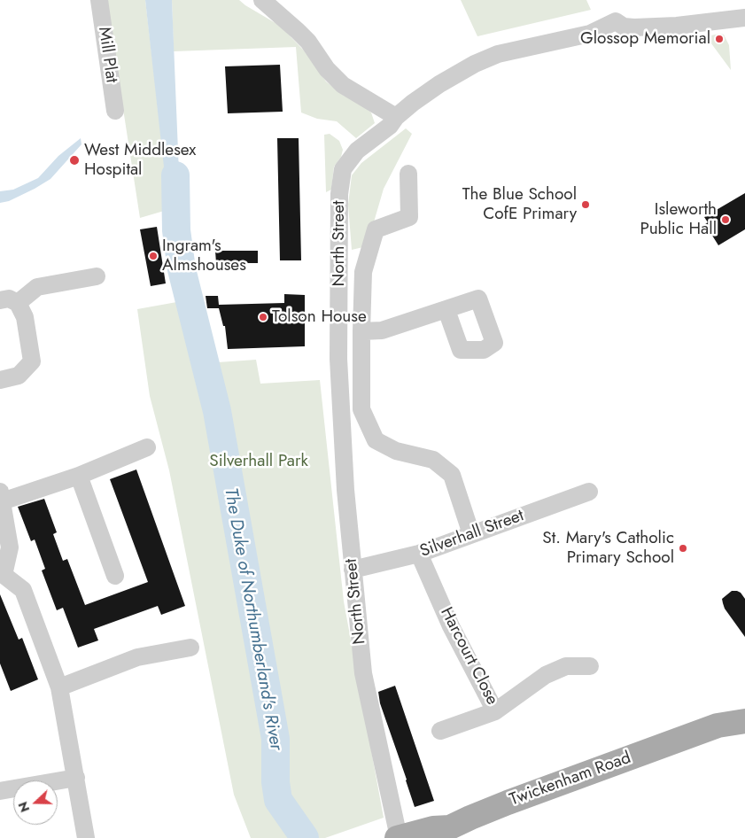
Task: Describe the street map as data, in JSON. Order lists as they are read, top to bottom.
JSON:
{
  "streets": {
    "main road": ["Twickenham Road"],
    "street": [
      "Mill Plat",
      "North Street",
      "Silverhall Street",
      "Harcourt Close"
    ]
  },
  "crossings": [
    ["North Street", "Silverhall Street"],
    ["North Street", "Twickenham Road"],
    ["Silverhall Street", "Harcourt Close"]
  ],
  "water": ["The Duke of Northumberland's River"],
  "parks": ["Silverhall Park"],
  "places": [
    "Glossop Memorial",
    "West Middlesex Hospital",
    "The Blue School CofE Primary",
    "Isleworth Public Hall",
    "Ingram's Almshouses",
    "Tolson House",
    "St. Mary's Catholic Primary School"
  ],
  "north": "left"
}
